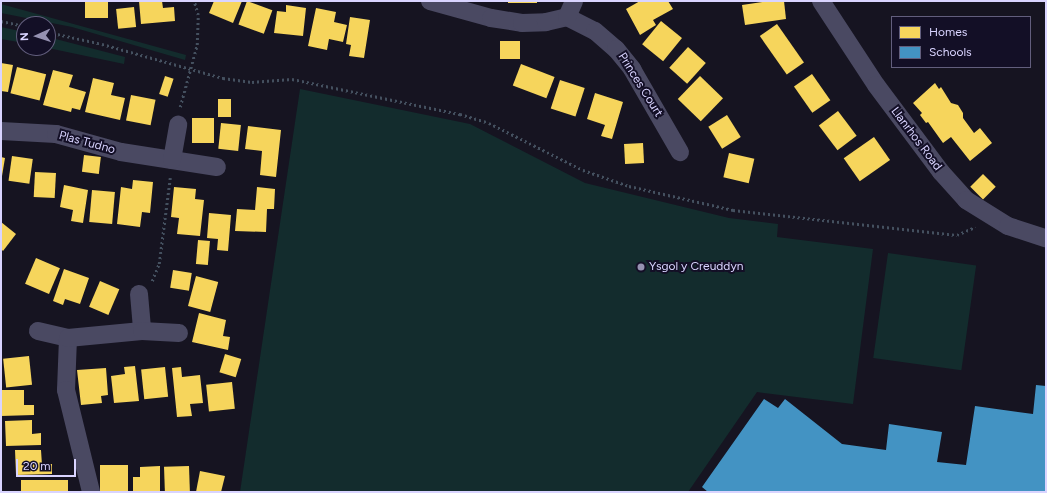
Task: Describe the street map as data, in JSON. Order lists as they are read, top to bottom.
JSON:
{
  "streets": {
    "street": ["Princes Court", "Llanrhos Road", "Plas Tudno"]
  },
  "places": ["Ysgol y Creuddyn"],
  "legend": ["Homes", "Schools"],
  "scale_bar": "20 m",
  "north": "left"
}
